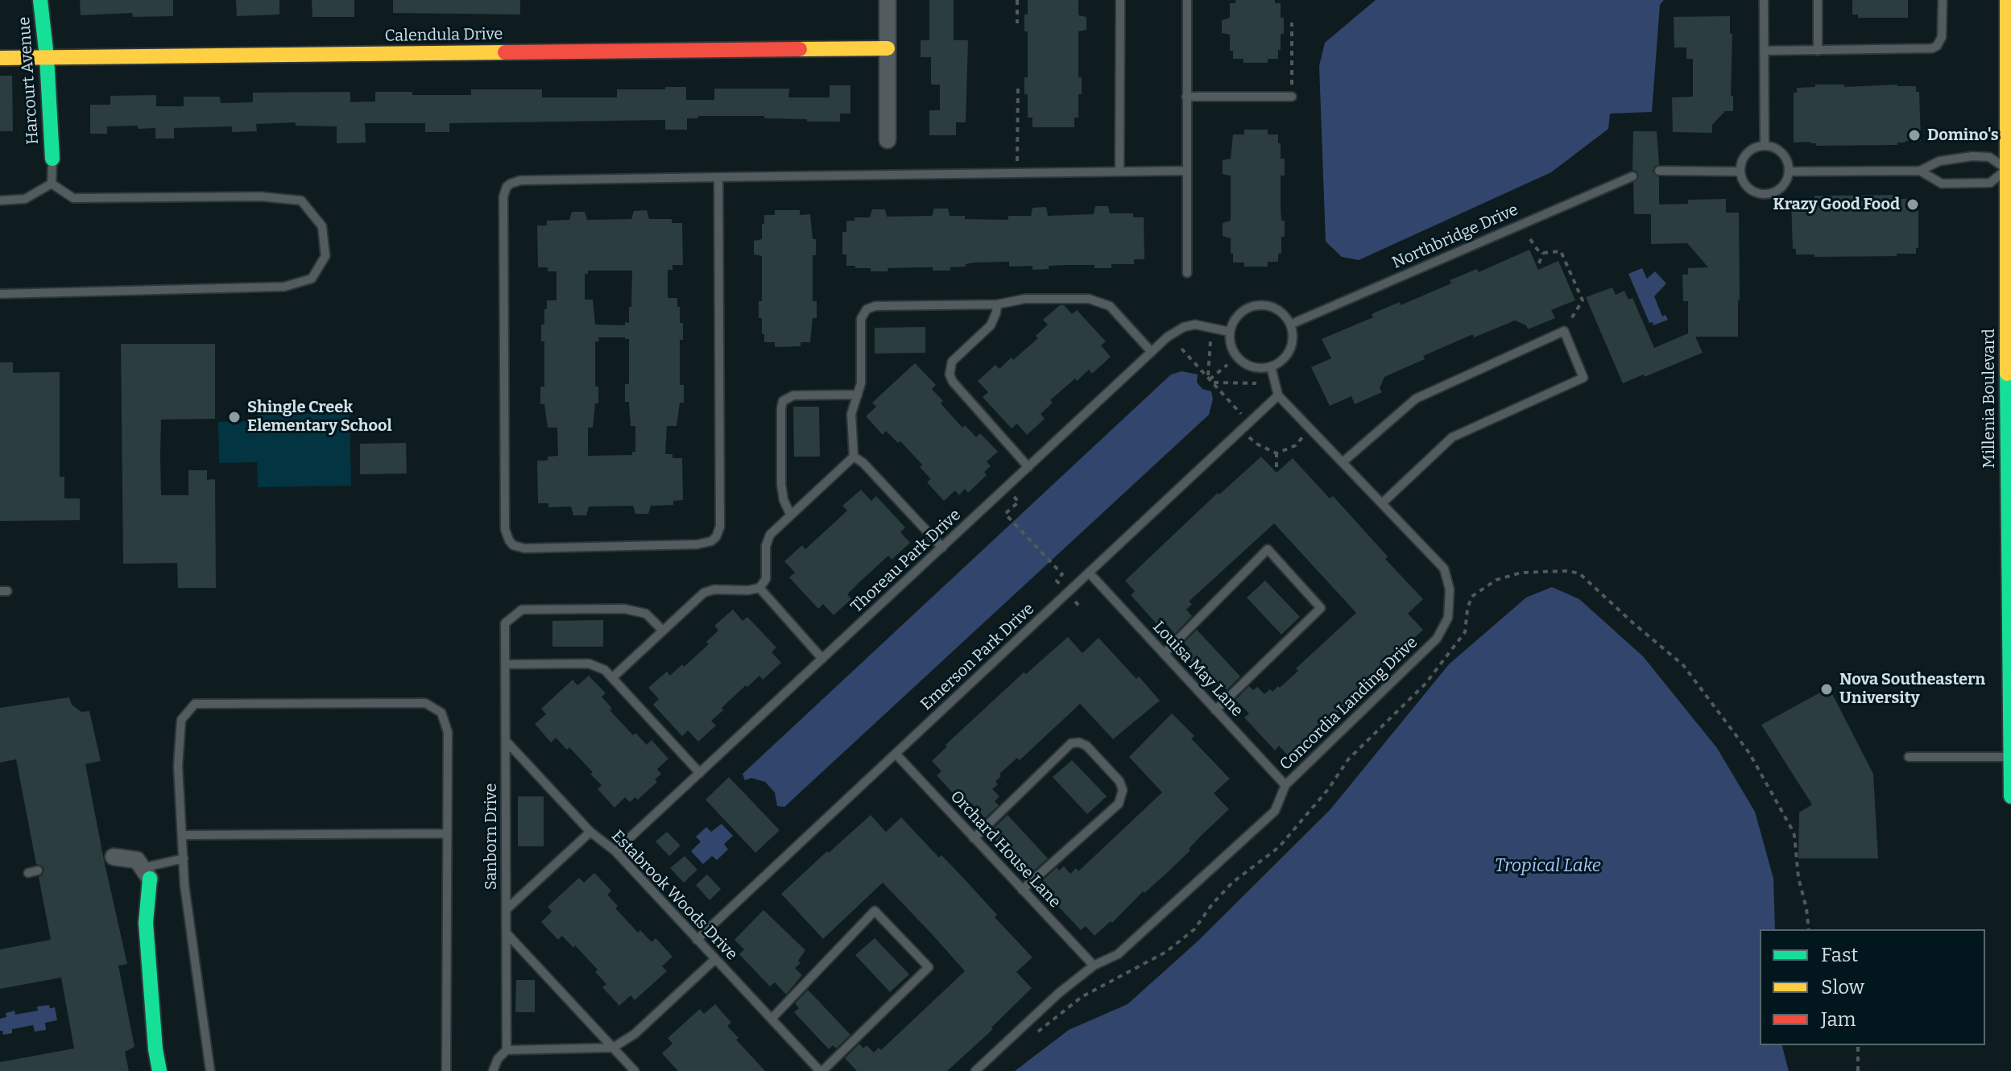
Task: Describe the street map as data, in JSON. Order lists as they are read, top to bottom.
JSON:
{
  "streets": {
    "street": ["Calendula Drive", "Harcourt Avenue", "Millenia Boulevard"],
    "lane": [
      "Northbridge Drive",
      "Thoreau Park Drive",
      "Emerson Park Drive",
      "Louisa May Lane",
      "Concordia Landing Drive",
      "Sanborn Drive",
      "Orchard House Lane",
      "Estabrook Woods Drive"
    ]
  },
  "crossings": [
    ["Calendula Drive", "Harcourt Avenue"],
    ["Northbridge Drive", "Thoreau Park Drive"],
    ["Thoreau Park Drive", "Estabrook Woods Drive"],
    ["Emerson Park Drive", "Louisa May Lane"],
    ["Emerson Park Drive", "Concordia Landing Drive"],
    ["Emerson Park Drive", "Orchard House Lane"],
    ["Emerson Park Drive", "Estabrook Woods Drive"],
    ["Louisa May Lane", "Concordia Landing Drive"],
    ["Concordia Landing Drive", "Orchard House Lane"],
    ["Sanborn Drive", "Estabrook Woods Drive"]
  ],
  "water": ["Tropical Lake"],
  "places": [
    "Domino's",
    "Krazy Good Food",
    "Shingle Creek Elementary School",
    "Nova Southeastern University"
  ],
  "legend": ["Fast", "Slow", "Jam"]
}
